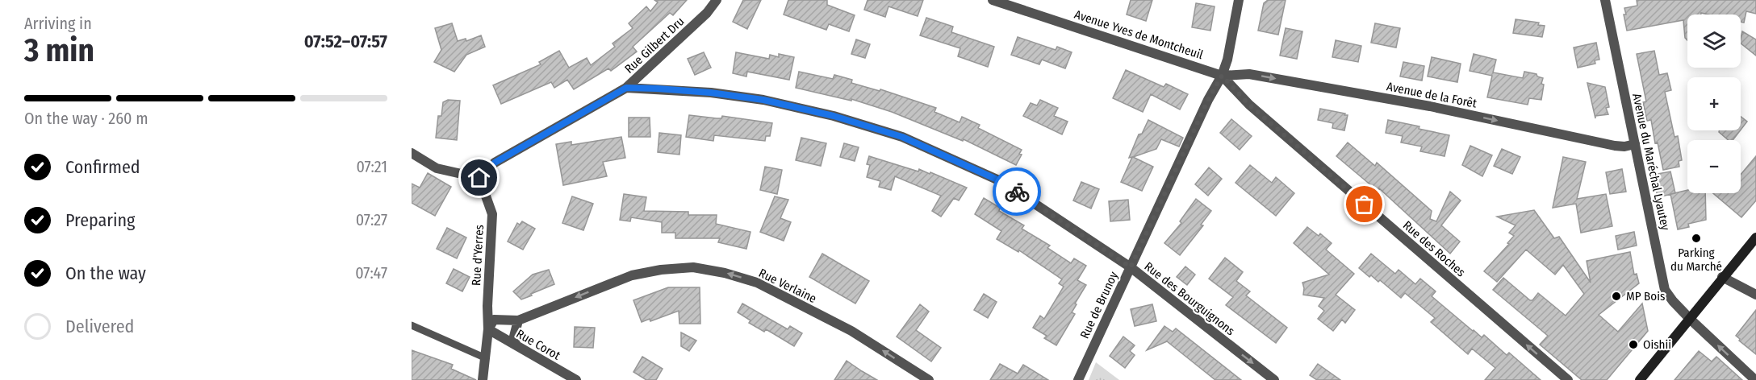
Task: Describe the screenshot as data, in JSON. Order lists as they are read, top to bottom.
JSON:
{
  "streets": {
    "street": [
      "Avenue Yves de Montcheuil",
      "Rue Gilbert Dru",
      "Avenue de la Forêt",
      "Avenue du Maréchal Lyautey",
      "Rue des Roches",
      "Rue d'Yerres",
      "Rue Verlaine",
      "Rue des Bourguignons",
      "Rue de Brunoy",
      "Rue Corot"
    ]
  },
  "crossings": [
    ["Avenue Yves de Montcheuil", "Avenue de la Forêt"],
    ["Avenue Yves de Montcheuil", "Rue des Roches"],
    ["Avenue Yves de Montcheuil", "Rue de Brunoy"],
    ["Rue Gilbert Dru", "Rue d'Yerres"],
    ["Rue Gilbert Dru", "Rue des Bourguignons"],
    ["Avenue de la Forêt", "Avenue du Maréchal Lyautey"],
    ["Avenue de la Forêt", "Rue des Roches"],
    ["Avenue de la Forêt", "Rue de Brunoy"],
    ["Rue des Roches", "Rue de Brunoy"],
    ["Rue d'Yerres", "Rue Verlaine"],
    ["Rue d'Yerres", "Rue Corot"],
    ["Rue Verlaine", "Rue Corot"],
    ["Rue des Bourguignons", "Rue de Brunoy"]
  ],
  "one_way": ["Avenue de la Forêt", "Rue des Roches", "Rue Verlaine"],
  "places": ["Parking du Marché", "MP Bois", "Oishii"],
  "page": {
    "heading": ["3 min", "Arriving in", "07:52–07:57"],
    "map_buttons": ["+", "−"],
    "bar": "On the way · 260 m",
    "list": [
      ["Confirmed", "07:21"],
      ["Preparing", "07:27"],
      ["On the way", "07:47"],
      "Delivered"
    ]
  }
}
